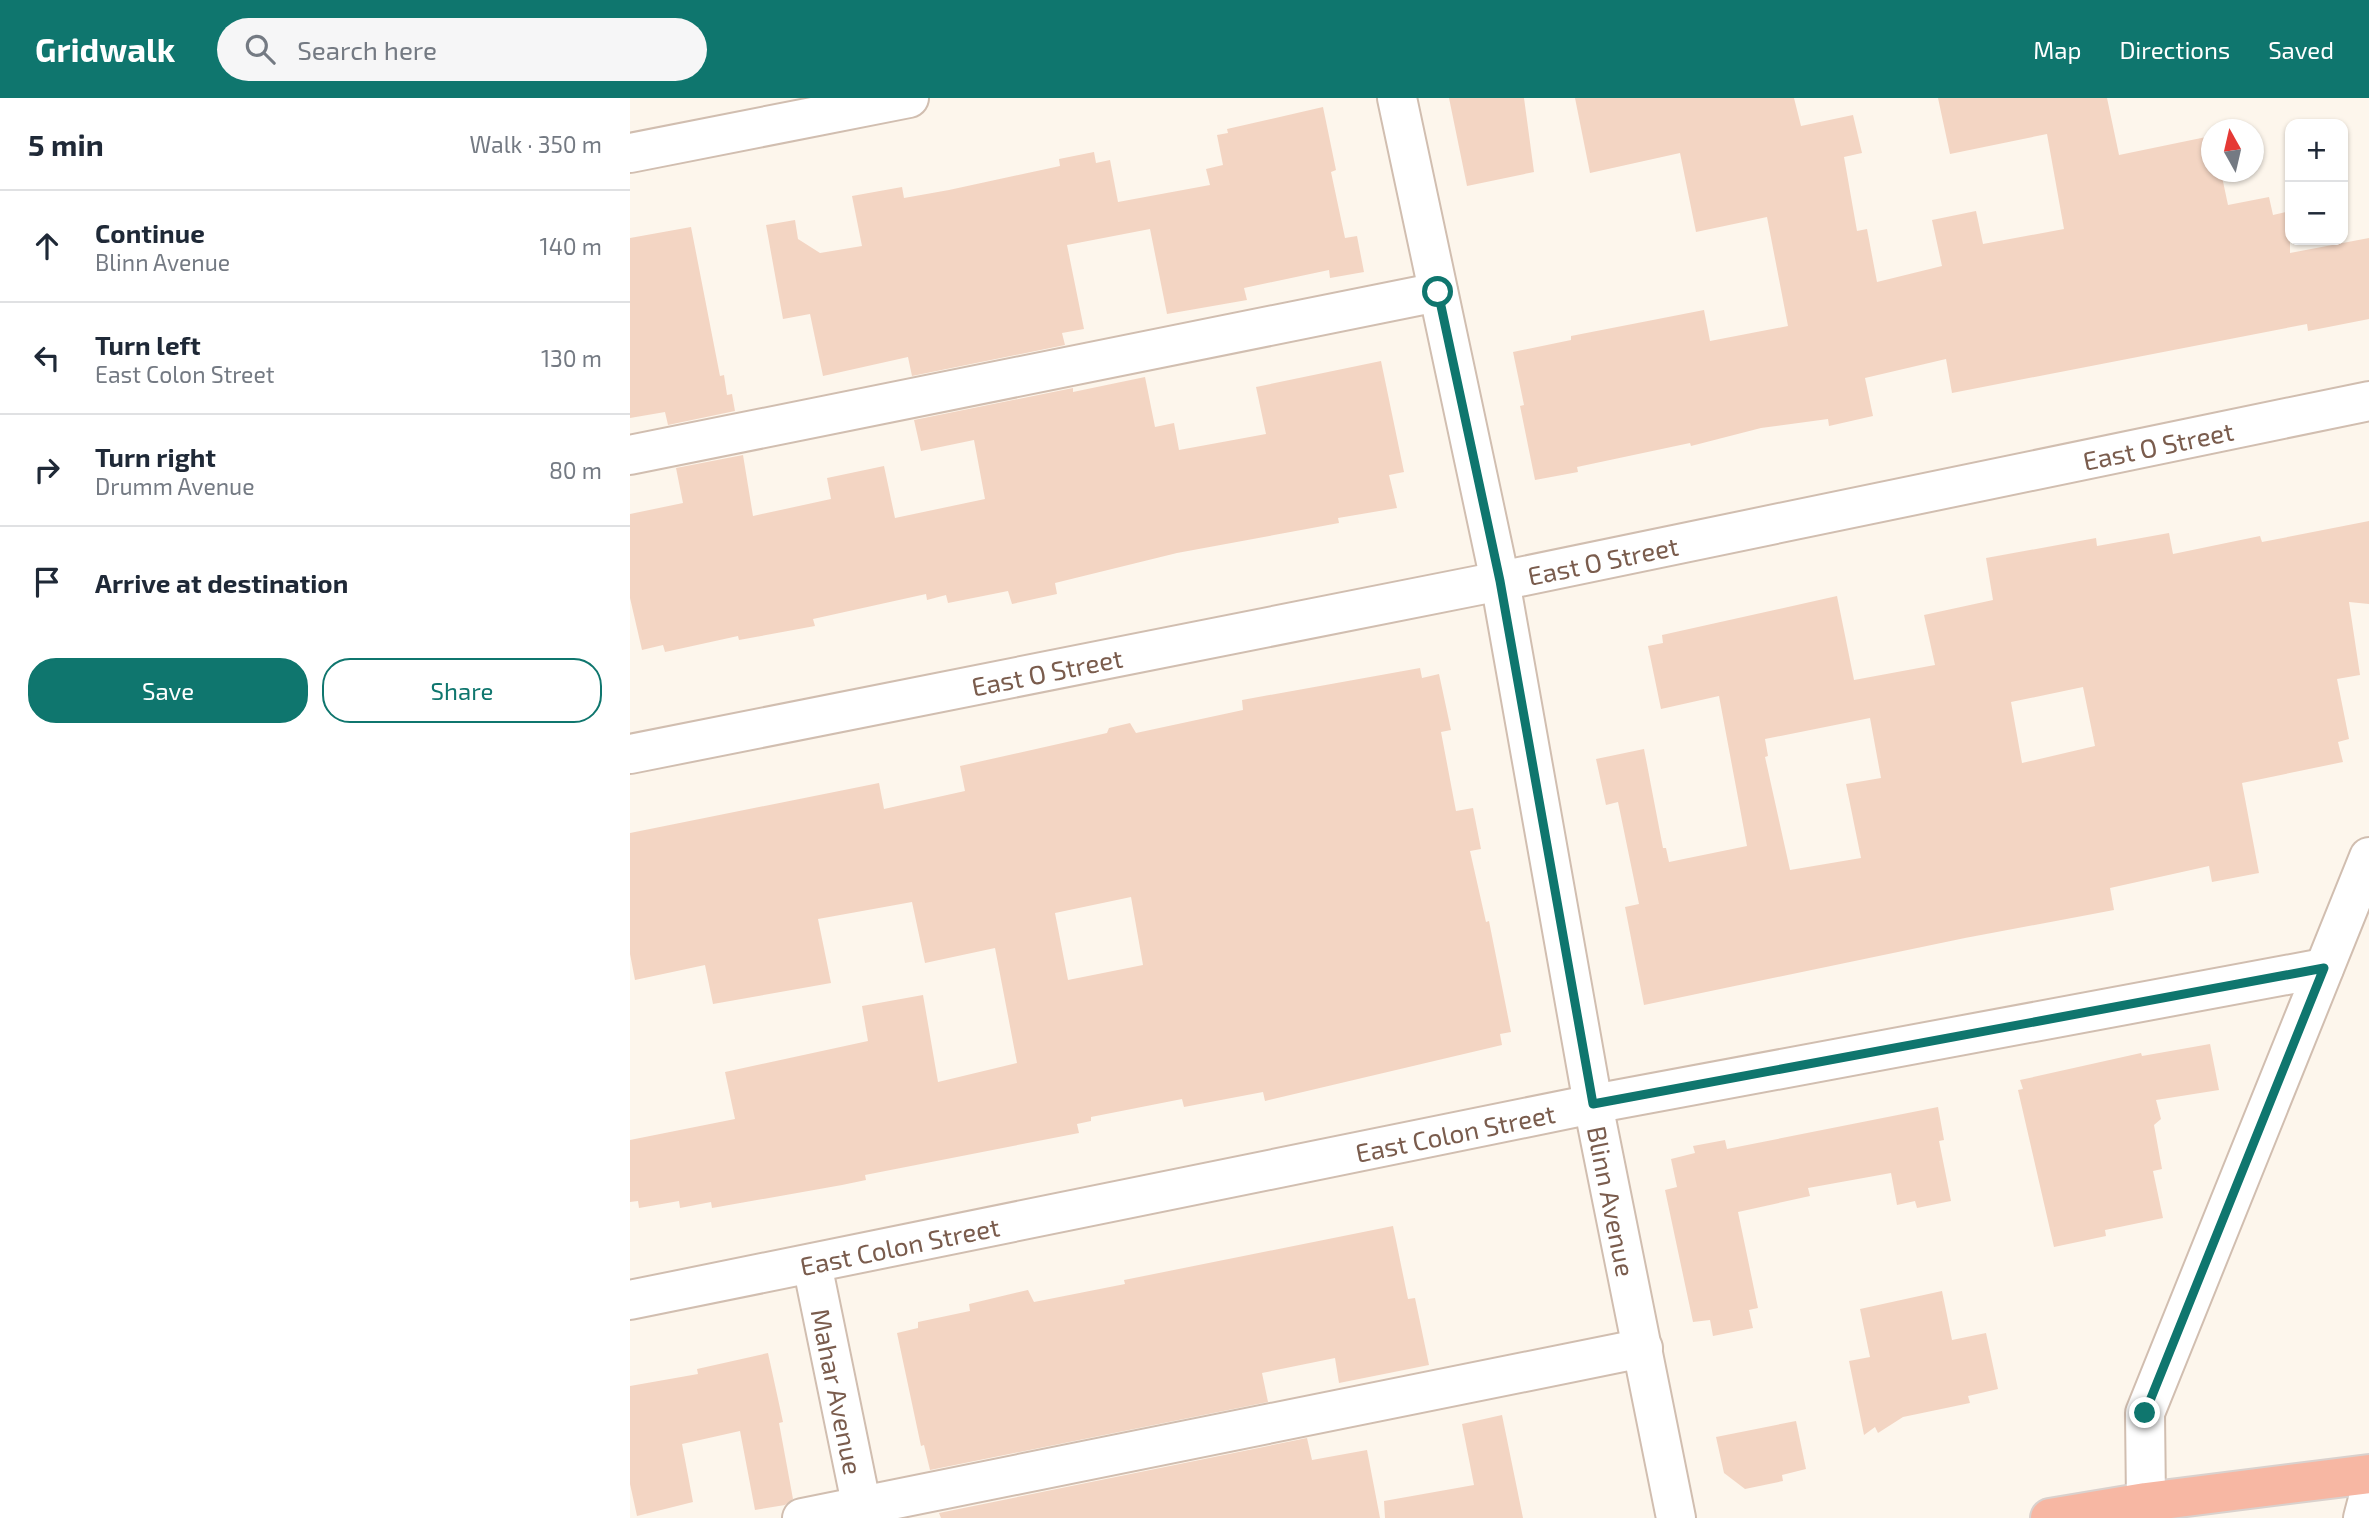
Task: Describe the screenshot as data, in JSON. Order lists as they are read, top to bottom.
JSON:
{
  "streets": {
    "street": [
      "East O Street",
      "East Colon Street",
      "Blinn Avenue",
      "Mahar Avenue"
    ]
  },
  "crossings": [
    ["East O Street", "Blinn Avenue"],
    ["East Colon Street", "Blinn Avenue"],
    ["East Colon Street", "Mahar Avenue"]
  ],
  "north": "top",
  "page": {
    "header": "Gridwalk",
    "search": "Search here",
    "nav": ["Map", "Directions", "Saved"],
    "heading": ["5 min", "Walk · 350 m"],
    "map_buttons": ["+", "−"],
    "list": [
      ["Continue", "Blinn Avenue", "140 m"],
      ["Turn left", "East Colon Street", "130 m"],
      ["Turn right", "Drumm Avenue", "80 m"],
      "Arrive at destination"
    ],
    "buttons": ["Save", "Share"]
  }
}
